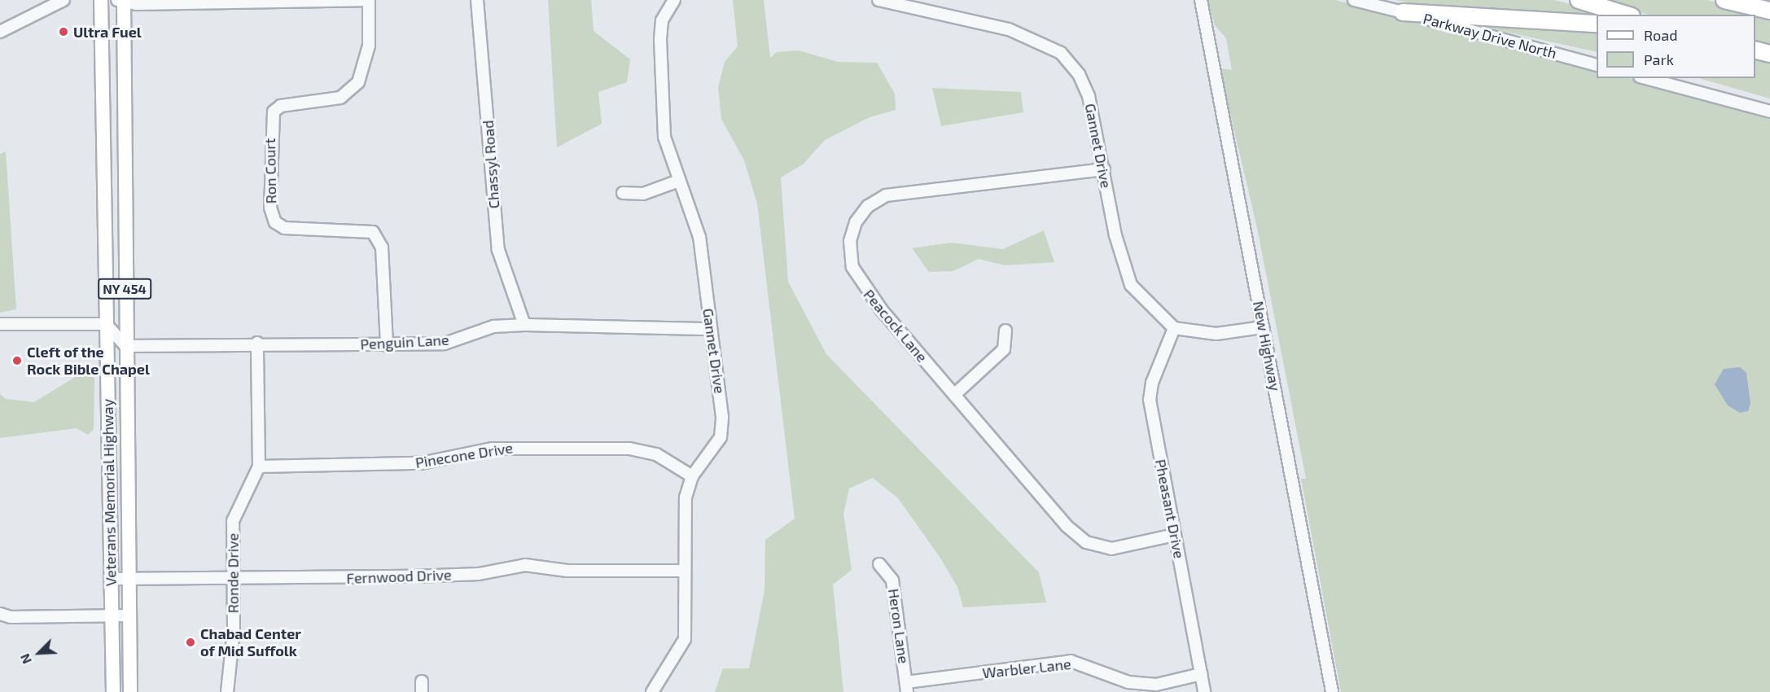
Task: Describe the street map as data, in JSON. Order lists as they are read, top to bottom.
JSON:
{
  "streets": {
    "main road": ["NY 454", "Veterans Memorial Highway"],
    "street": [
      "Parkway Drive North",
      "Gannet Drive",
      "Chassyl Road",
      "Ron Court",
      "Peacock Lane",
      "Penguin Lane",
      "New Highway",
      "Pinecone Drive",
      "Pheasant Drive",
      "Ronde Drive",
      "Fernwood Drive",
      "Heron Lane",
      "Warbler Lane"
    ]
  },
  "crossings": [
    ["Gannet Drive", "Peacock Lane"],
    ["Gannet Drive", "Penguin Lane"],
    ["Gannet Drive", "Pinecone Drive"],
    ["Gannet Drive", "Pheasant Drive"],
    ["Gannet Drive", "Fernwood Drive"],
    ["Chassyl Road", "Penguin Lane"],
    ["Ron Court", "Penguin Lane"],
    ["Peacock Lane", "Pheasant Drive"],
    ["Penguin Lane", "Veterans Memorial Highway"],
    ["Penguin Lane", "Ronde Drive"],
    ["Pinecone Drive", "Ronde Drive"],
    ["Veterans Memorial Highway", "Fernwood Drive"],
    ["Pheasant Drive", "Warbler Lane"],
    ["Ronde Drive", "Fernwood Drive"],
    ["Heron Lane", "Warbler Lane"]
  ],
  "places": ["Ultra Fuel", "Cleft of the Rock Bible Chapel", "Chabad Center of Mid Suffolk"],
  "legend": ["Road", "Park"],
  "north": "bottom left"
}
